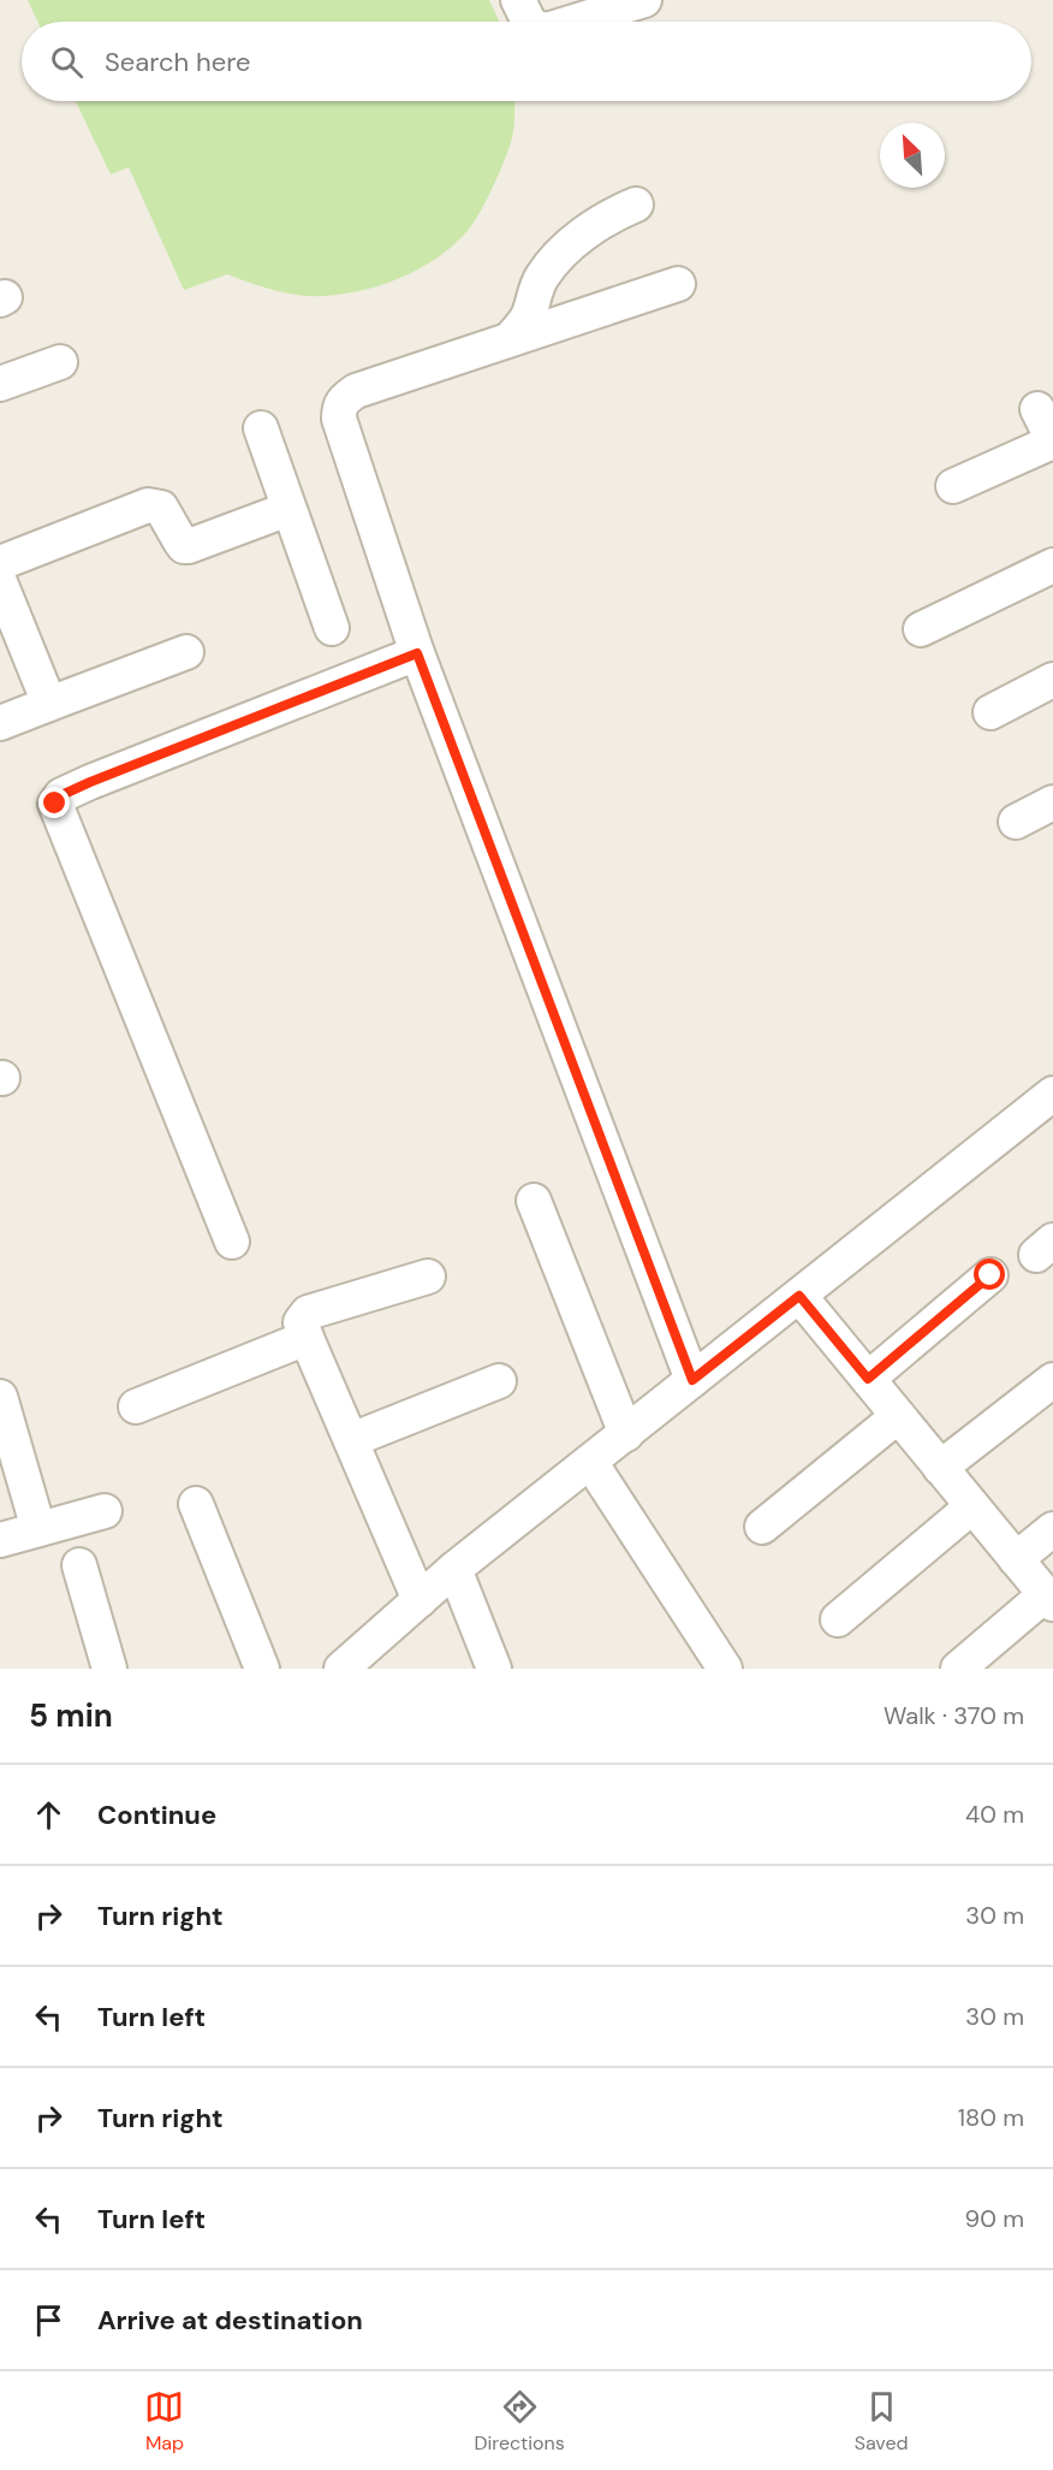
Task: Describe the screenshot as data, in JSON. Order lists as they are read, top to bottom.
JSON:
{
  "north": "top left",
  "page": {
    "search": "Search here",
    "heading": ["5 min", "Walk · 370 m"],
    "list": [
      ["Continue", "40 m"],
      ["Turn right", "30 m"],
      ["Turn left", "30 m"],
      ["Turn right", "180 m"],
      ["Turn left", "90 m"],
      "Arrive at destination"
    ],
    "nav": ["Map", "Directions", "Saved"]
  }
}
